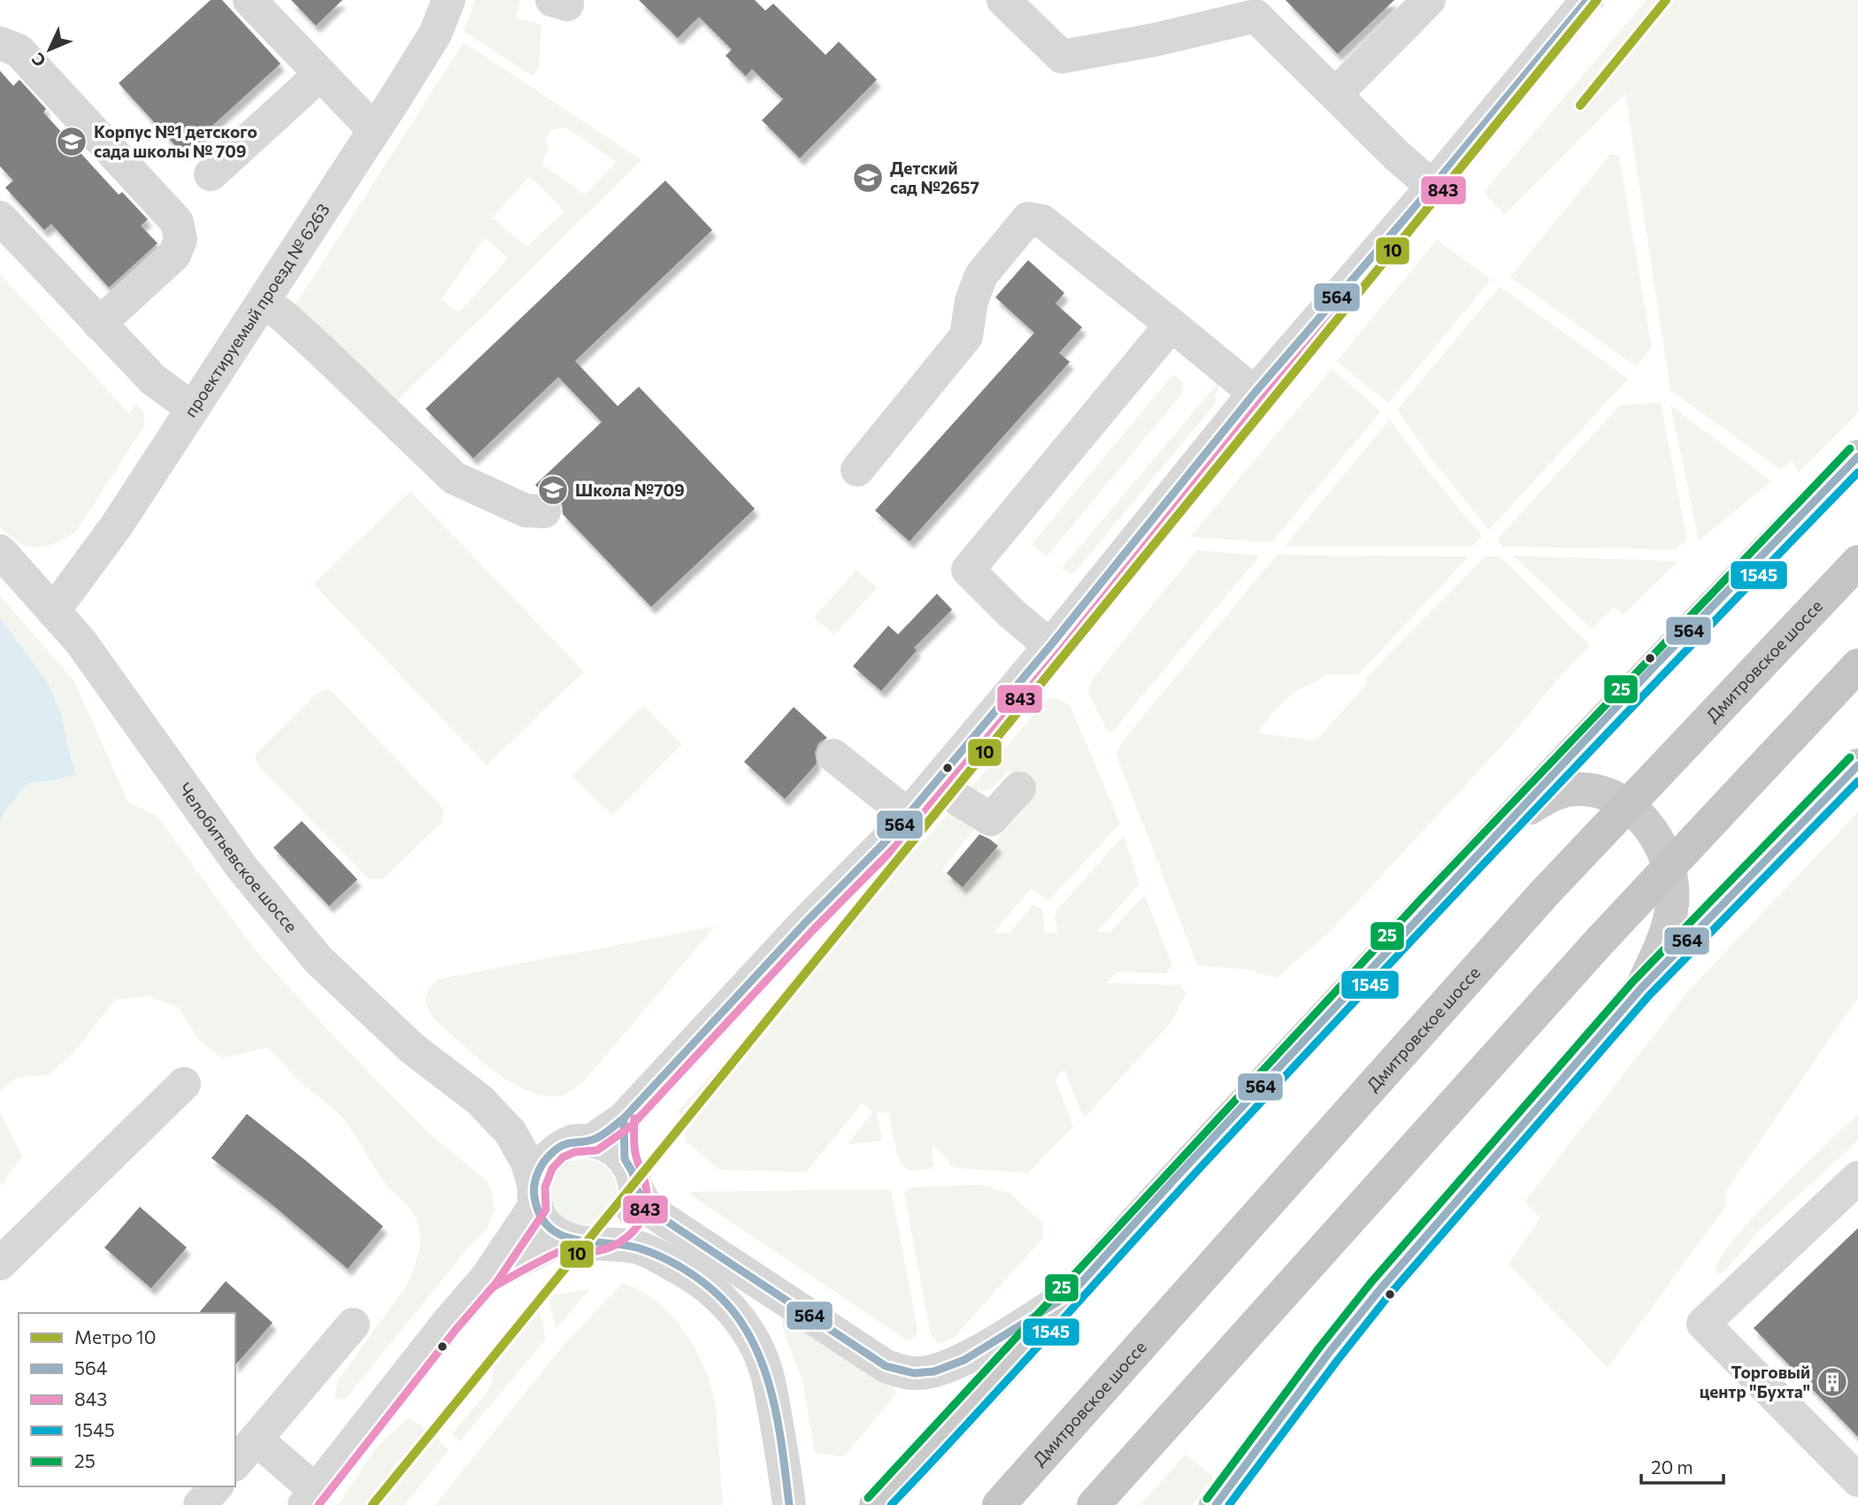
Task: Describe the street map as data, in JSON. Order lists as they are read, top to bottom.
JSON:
{
  "streets": {
    "highway": ["Дмитровское шоссе"],
    "street": ["проектируемый проезд № 6263", "Челобитьевское шоссе"]
  },
  "crossings": [
    ["проектируемый проезд № 6263", "Челобитьевское шоссе"]
  ],
  "places": {
    "school or university": ["Корпус №1 детского сада школы № 709", "Детский сад №2657", "Школа №709"],
    "building": ["Торговый центр \"Бухта\""]
  },
  "lines": [
    "metro line 10",
    "transit line 564",
    "transit line 843",
    "transit line 25",
    "transit line 1545"
  ],
  "legend": [
    "Метро 10",
    "564",
    "843",
    "1545",
    "25"
  ],
  "scale_bar": "20 m",
  "north": "bottom left"
}
